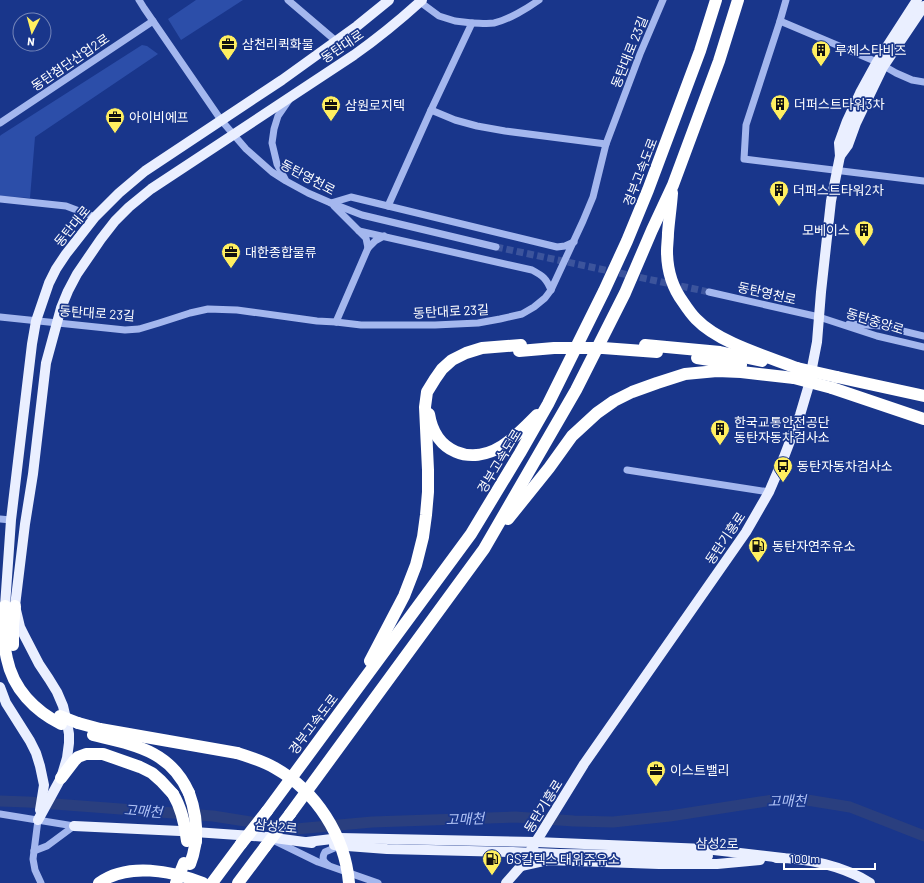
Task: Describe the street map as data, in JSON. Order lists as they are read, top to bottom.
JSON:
{
  "streets": {
    "highway": ["경부고속도로"],
    "main road": ["동탄대로", "동탄기흥로", "삼성2로"],
    "street": [
      "동탄대로 23길",
      "동탄첨단산업2로",
      "동탄영천로",
      "동탄중앙로"
    ]
  },
  "crossings": [
    ["동탄대로", "동탄대로 23길"],
    ["동탄대로", "동탄영천로"],
    ["동탄첨단산업2로", "동탄영천로"],
    ["동탄영천로", "동탄중앙로"],
    ["동탄영천로", "동탄기흥로"],
    ["동탄중앙로", "동탄기흥로"]
  ],
  "water": ["고매천"],
  "places": {
    "office": [
      "삼천리퀵화물",
      "삼원로지텍",
      "아이비에프",
      "대한종합물류",
      "이스트밸리"
    ],
    "building": [
      "루체스타비즈",
      "더퍼스트타워3차",
      "더퍼스트타워2차",
      "모베이스",
      "한국교통안전공단 동탄자동차검사소"
    ],
    "bus stop": ["동탄자동차검사소"],
    "fuel station": ["동탄자연주유소", "GS칼텍스 태위주유소"]
  },
  "scale_bar": "100 m",
  "north": "bottom"
}
